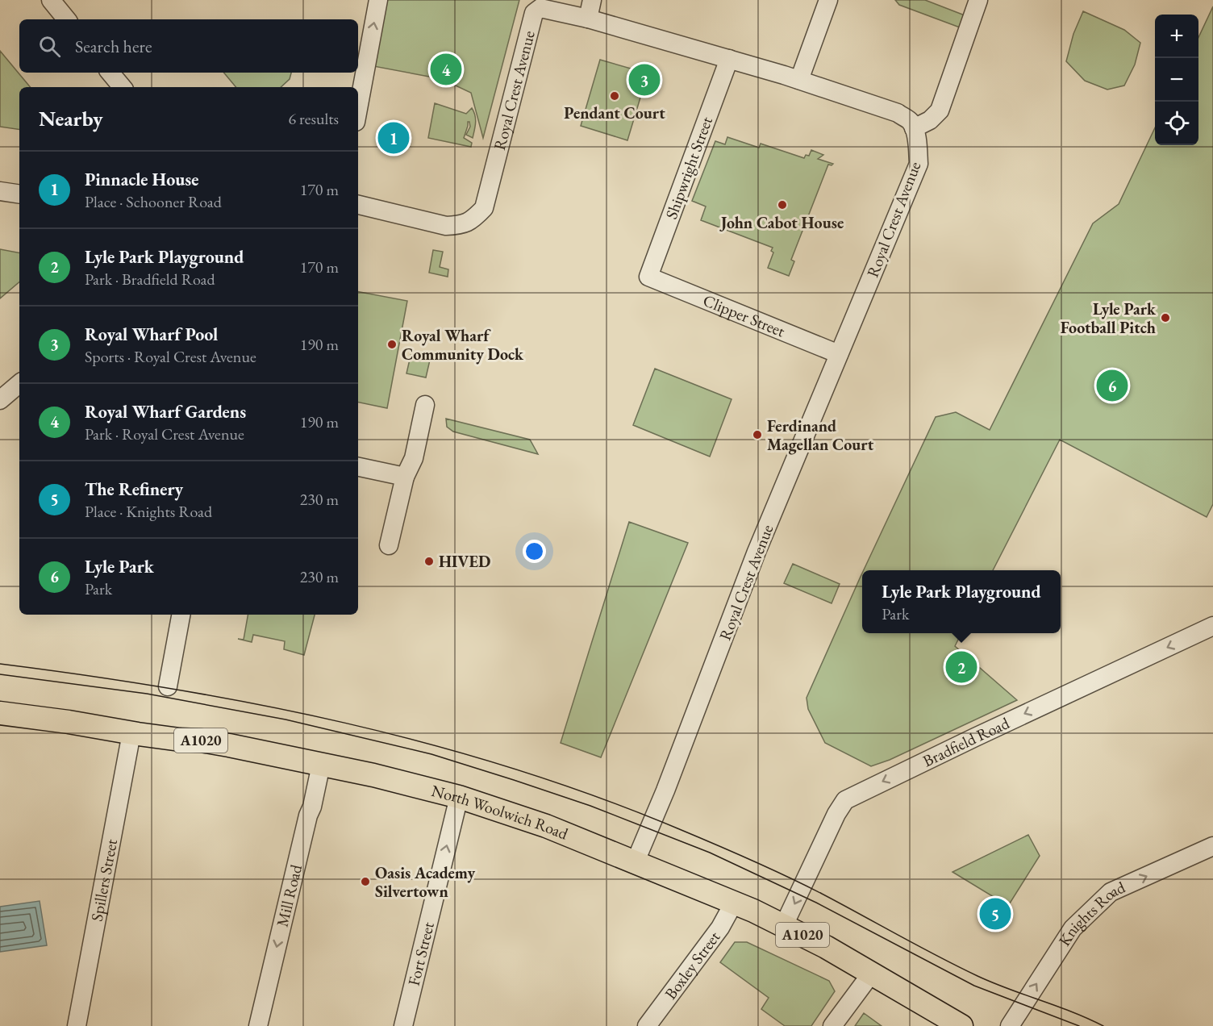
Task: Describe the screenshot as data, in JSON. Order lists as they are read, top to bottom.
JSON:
{
  "streets": {
    "main road": ["A1020", "North Woolwich Road"],
    "street": [
      "Royal Crest Avenue",
      "Shipwright Street",
      "Clipper Street",
      "Bradfield Road",
      "Spillers Street",
      "Mill Road",
      "Knights Road",
      "Fort Street",
      "Boxley Street"
    ]
  },
  "crossings": [
    ["Royal Crest Avenue", "Shipwright Street"],
    ["Royal Crest Avenue", "Clipper Street"],
    ["Royal Crest Avenue", "North Woolwich Road"],
    ["Shipwright Street", "Clipper Street"],
    ["Bradfield Road", "North Woolwich Road"],
    ["North Woolwich Road", "Spillers Street"],
    ["North Woolwich Road", "Mill Road"],
    ["North Woolwich Road", "Fort Street"],
    ["North Woolwich Road", "Boxley Street"]
  ],
  "one_way": [
    "Bradfield Road",
    "Mill Road",
    "Knights Road",
    "Fort Street"
  ],
  "places": [
    "Pendant Court",
    "John Cabot House",
    "Lyle Park Football Pitch",
    "Royal Wharf Community Dock",
    "Ferdinand Magellan Court",
    "HIVED",
    "Oasis Academy Silvertown"
  ],
  "page": {
    "map_buttons": ["+", "−"],
    "search": "Search here",
    "pins": [
      "4",
      "3",
      "1",
      "6",
      "2",
      "5"
    ],
    "heading": ["Nearby", "6 results"],
    "list": [
      {
        "mark": "1",
        "name": "Pinnacle House",
        "note": "Place · Schooner Road",
        "value": "170 m"
      },
      {
        "mark": "2",
        "name": "Lyle Park Playground",
        "note": "Park · Bradfield Road",
        "value": "170 m"
      },
      {
        "mark": "3",
        "name": "Royal Wharf Pool",
        "note": "Sports · Royal Crest Avenue",
        "value": "190 m"
      },
      {
        "mark": "4",
        "name": "Royal Wharf Gardens",
        "note": "Park · Royal Crest Avenue",
        "value": "190 m"
      },
      {
        "mark": "5",
        "name": "The Refinery",
        "note": "Place · Knights Road",
        "value": "230 m"
      },
      {
        "mark": "6",
        "name": "Lyle Park",
        "note": "Park",
        "value": "230 m"
      }
    ],
    "popup": ["Lyle Park Playground", "Park"]
  }
}
